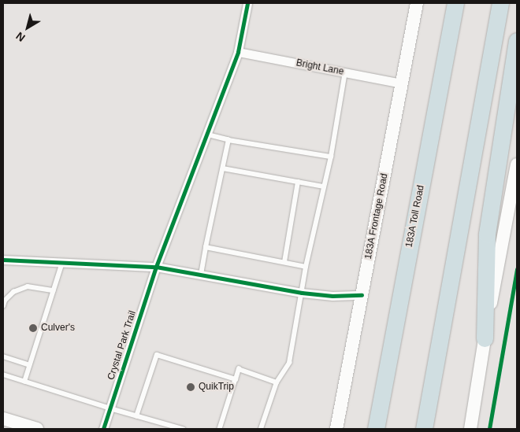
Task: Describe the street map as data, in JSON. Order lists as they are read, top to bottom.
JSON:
{
  "streets": {
    "highway": ["183A Toll Road"],
    "main road": ["183A Frontage Road"],
    "street": ["Bright Lane", "Crystal Park Trail"]
  },
  "crossings": [
    ["Bright Lane", "183A Frontage Road"],
    ["Bright Lane", "Crystal Park Trail"]
  ],
  "places": ["Culver's", "QuikTrip"],
  "north": "bottom left"
}
